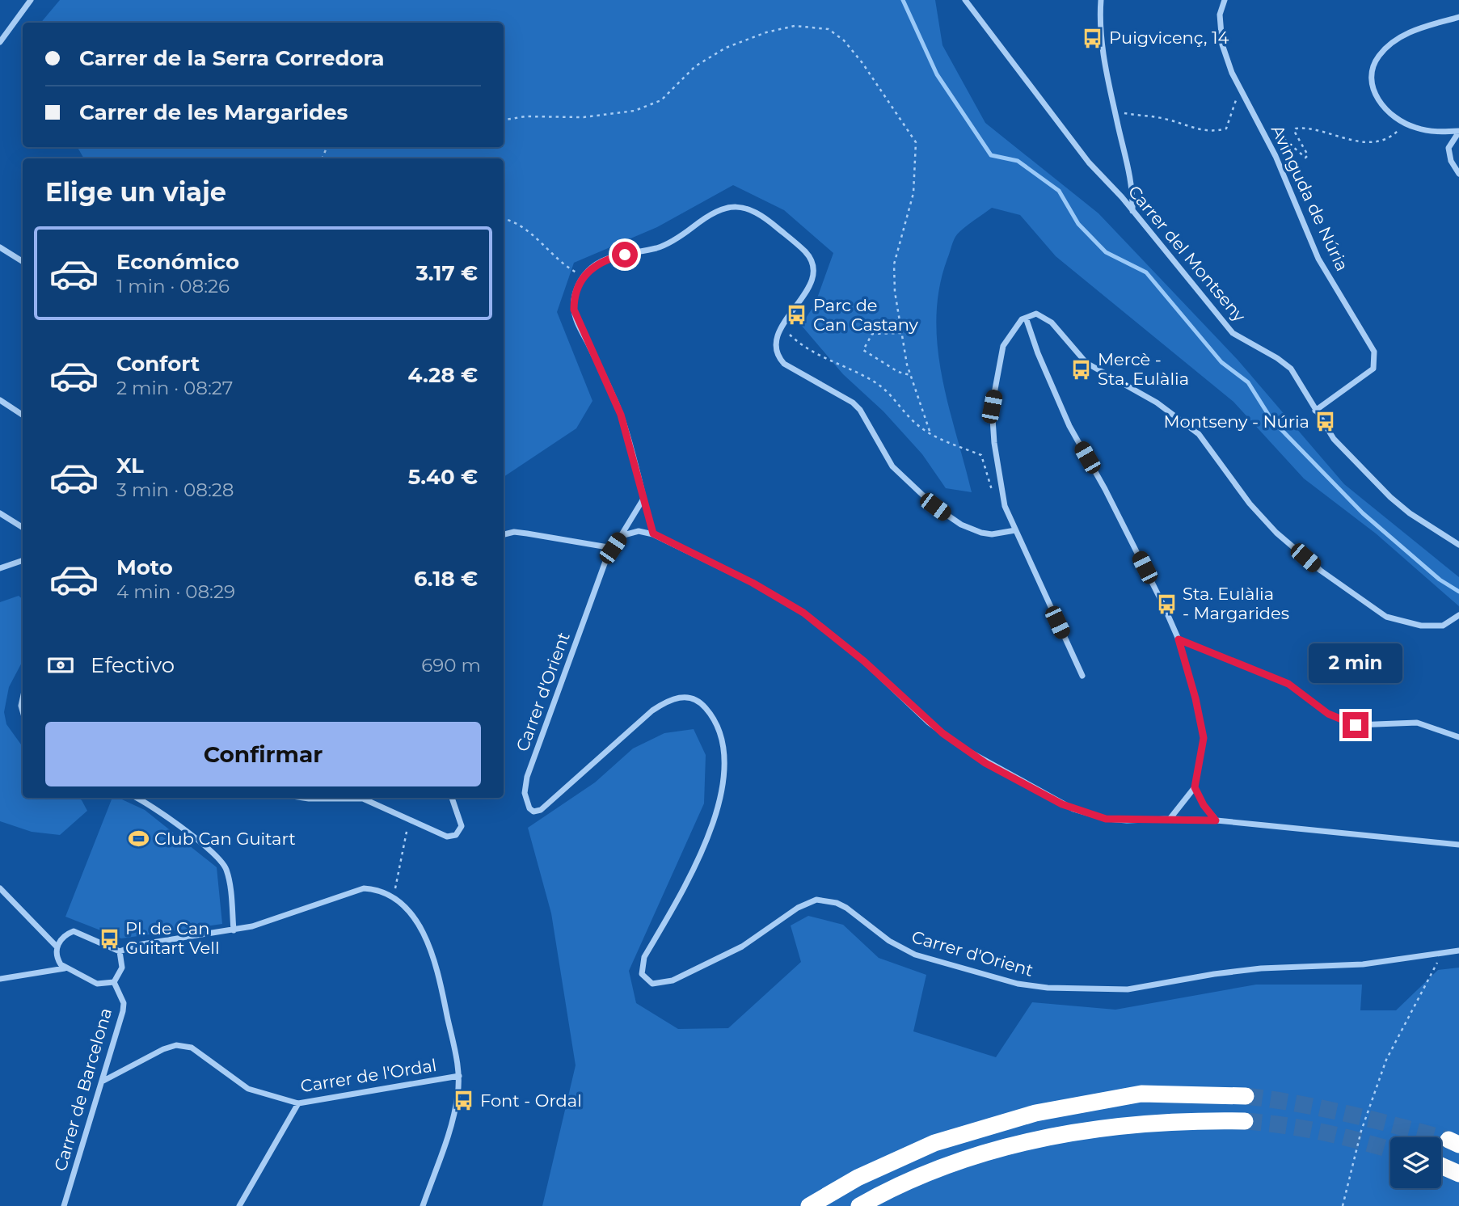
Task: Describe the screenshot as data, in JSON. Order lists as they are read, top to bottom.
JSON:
{
  "streets": {
    "street": [
      "Avinguda de Núria",
      "Carrer del Montseny",
      "Carrer d'Orient",
      "Carrer de l'Ordal",
      "Carrer de Barcelona"
    ]
  },
  "crossings": [
    ["Avinguda de Núria", "Carrer del Montseny"],
    ["Carrer de l'Ordal", "Carrer de Barcelona"]
  ],
  "places": {
    "bus stop": [
      "Puigvicenç, 14",
      "Parc de Can Castany",
      "Mercè - Sta. Eulàlia",
      "Montseny - Núria",
      "Sta. Eulàlia - Margarides",
      "Pl. de Can Guitart Vell",
      "Font - Ordal"
    ],
    "sports": ["Club Can Guitart"]
  },
  "page": {
    "banner": ["Carrer de la Serra Corredora", "Carrer de les Margarides"],
    "heading": "Elige un viaje",
    "list": [
      {
        "name": "Económico",
        "note": "1 min · 08:26",
        "value": "3.17 €"
      },
      {
        "name": "Confort",
        "note": "2 min · 08:27",
        "value": "4.28 €"
      },
      {
        "name": "XL",
        "note": "3 min · 08:28",
        "value": "5.40 €"
      },
      {
        "name": "Moto",
        "note": "4 min · 08:29",
        "value": "6.18 €"
      }
    ],
    "pay": ["Efectivo", "690 m"],
    "bubble": "2 min",
    "buttons": "Confirmar"
  }
}
